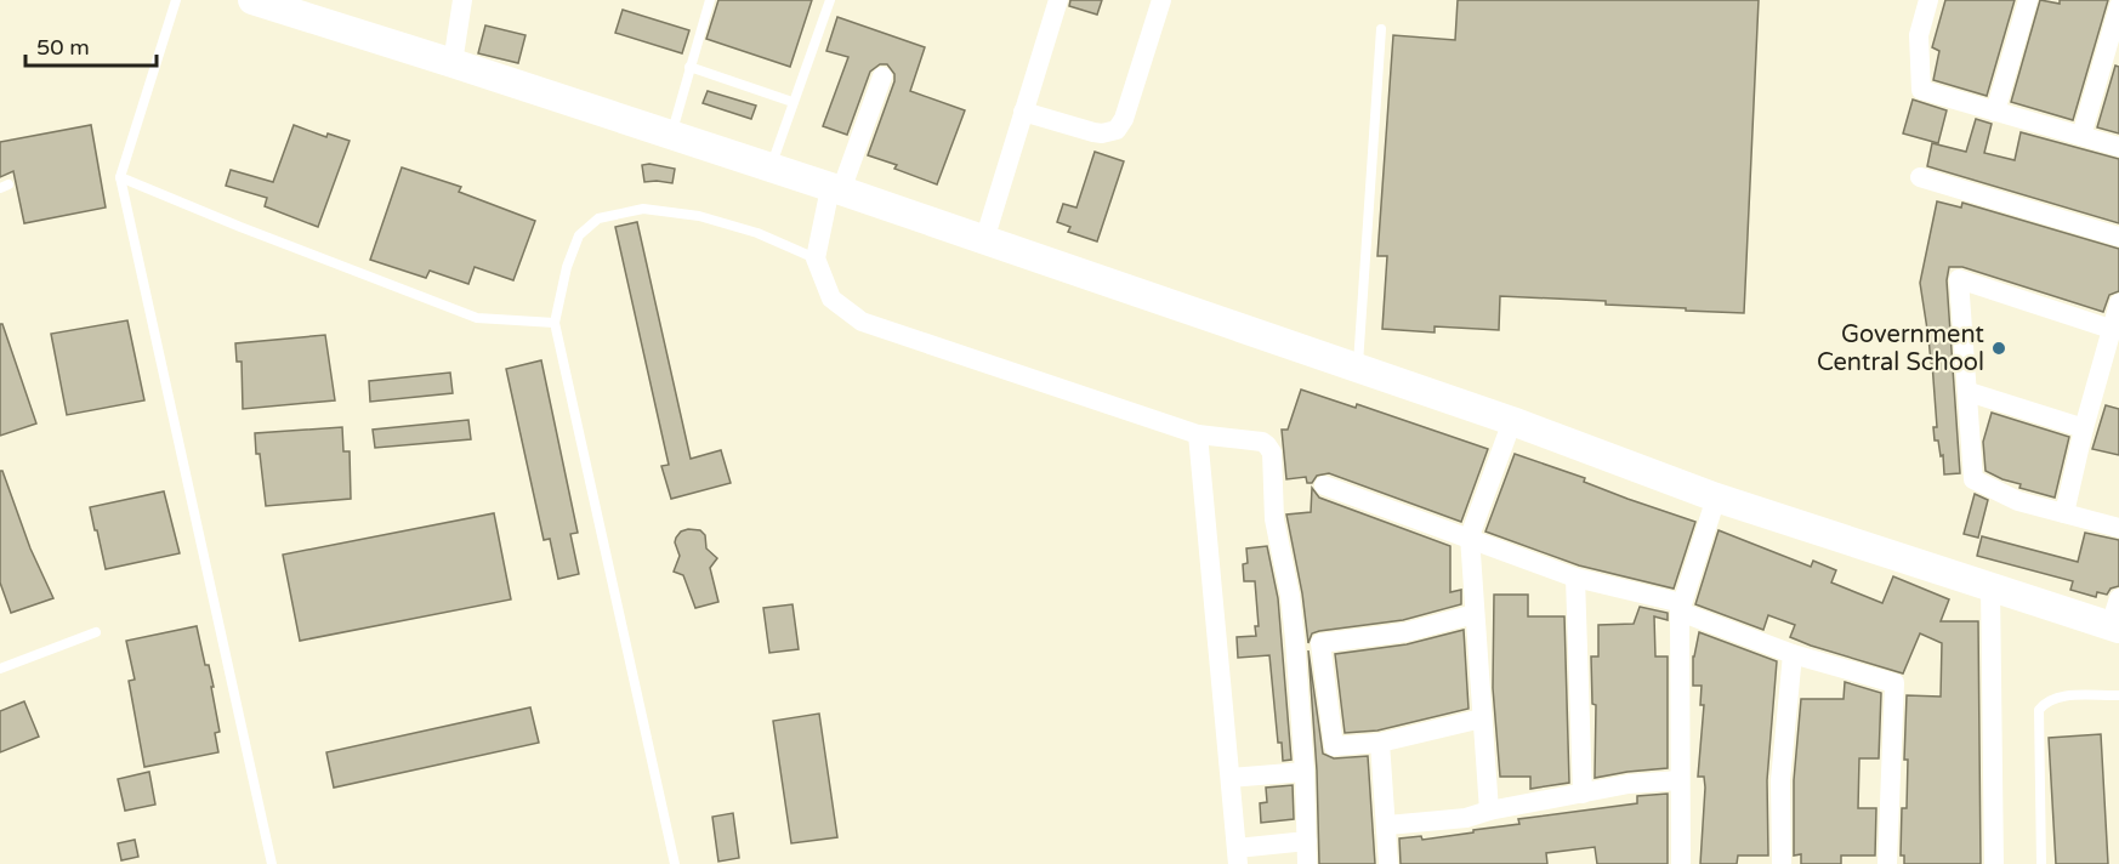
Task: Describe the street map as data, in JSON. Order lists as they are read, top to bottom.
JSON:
{
  "places": ["Government Central School"],
  "scale_bar": "50 m"
}
